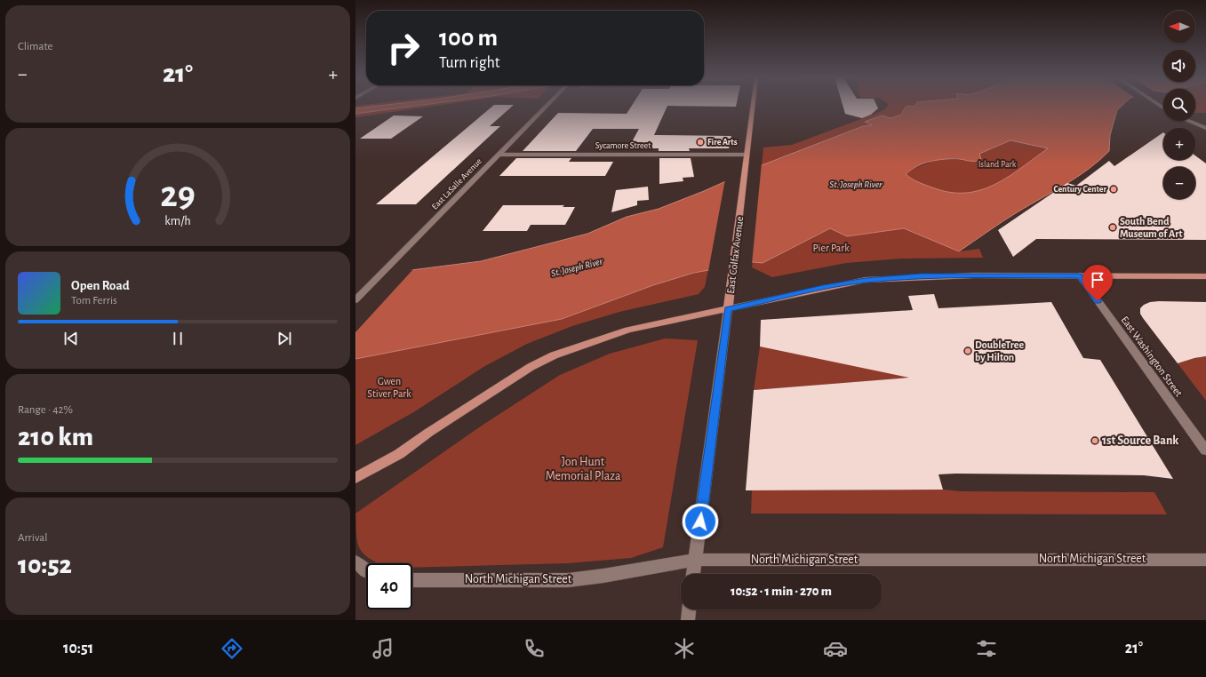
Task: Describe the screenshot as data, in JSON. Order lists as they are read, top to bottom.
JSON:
{
  "streets": {
    "main road": ["East Colfax Avenue"],
    "street": [
      "Sycamore Street",
      "East LaSalle Avenue",
      "East Washington Street",
      "North Michigan Street"
    ]
  },
  "crossings": [
    ["Sycamore Street", "East LaSalle Avenue"],
    ["Sycamore Street", "East Colfax Avenue"],
    ["East Colfax Avenue", "North Michigan Street"]
  ],
  "water": ["St. Joseph River"],
  "parks": [
    "Island Park",
    "Pier Park",
    "Gwen Stiver Park",
    "Jon Hunt Memorial Plaza"
  ],
  "places": [
    "Fire Arts",
    "Century Center",
    "South Bend Museum of Art",
    "DoubleTree by Hilton",
    "1st Source Bank"
  ],
  "north": "left",
  "page": {
    "tile": [
      "Climate",
      ["Range · 42%", "210 km"],
      ["Arrival", "10:52"]
    ],
    "map_buttons": ["+", "−"],
    "turn": ["100 m", "Turn right"],
    "heat": ["−", "21°", "+"],
    "song": ["Open Road", "Tom Ferris"],
    "limit": "40",
    "trip": "10:52 · 1 min · 270 m",
    "tabs": ["10:51", "21°"],
    "gauge": ["29", "km/h"]
  }
}
